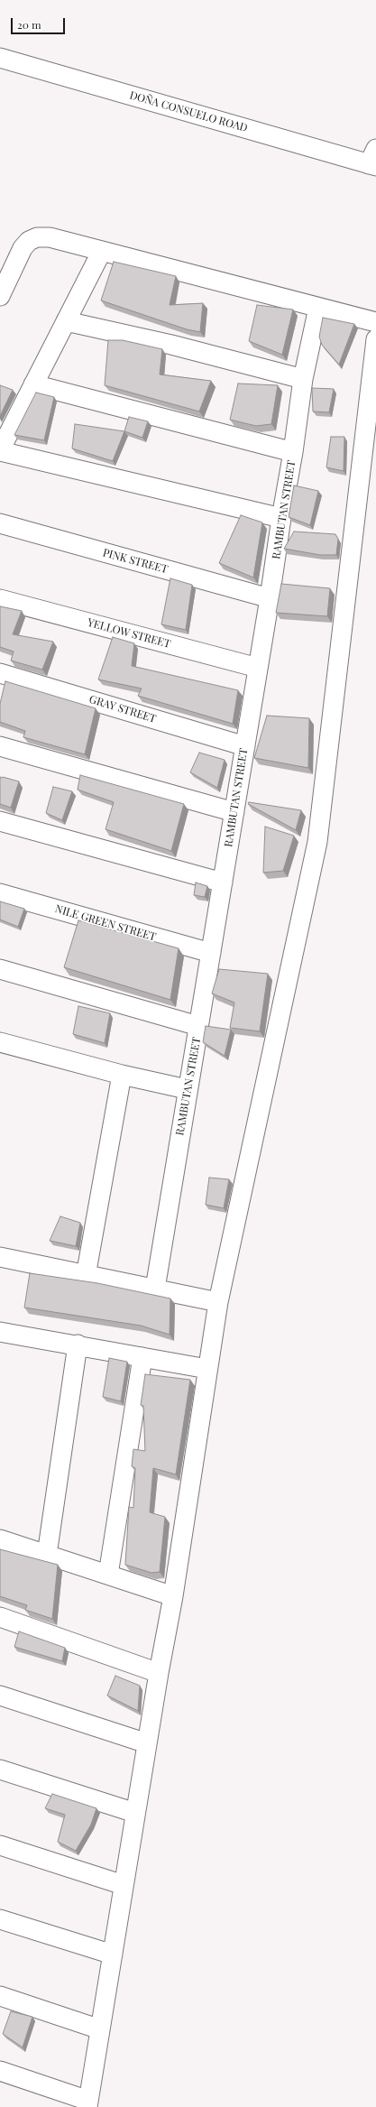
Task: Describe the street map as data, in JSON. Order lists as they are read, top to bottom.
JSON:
{
  "streets": {
    "street": [
      "DOÑA CONSUELO ROAD",
      "RAMBUTAN STREET",
      "PINK STREET",
      "YELLOW STREET",
      "GRAY STREET",
      "NILE GREEN STREET"
    ]
  },
  "crossings": [
    ["RAMBUTAN STREET", "PINK STREET"],
    ["RAMBUTAN STREET", "YELLOW STREET"],
    ["RAMBUTAN STREET", "GRAY STREET"],
    ["RAMBUTAN STREET", "NILE GREEN STREET"]
  ],
  "scale_bar": "20 m"
}
